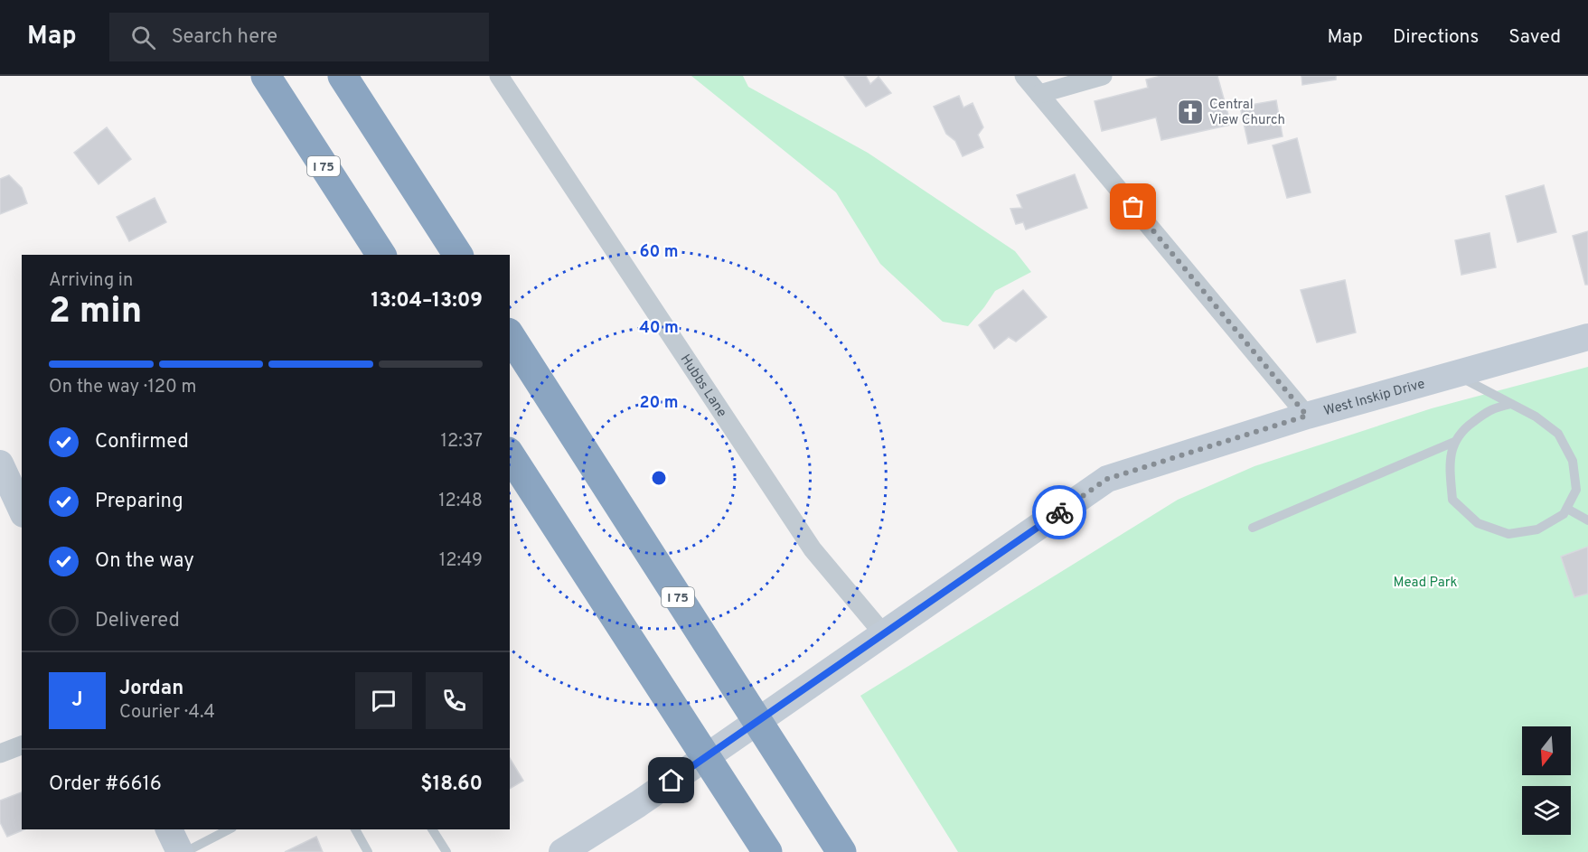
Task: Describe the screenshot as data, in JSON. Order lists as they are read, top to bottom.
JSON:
{
  "streets": {
    "highway": ["I 75"],
    "street": ["Hubbs Lane", "West Inskip Drive"]
  },
  "crossings": [
    ["Hubbs Lane", "West Inskip Drive"]
  ],
  "parks": ["Mead Park"],
  "places": {
    "church": ["Central View Church"]
  },
  "north": "bottom",
  "page": {
    "header": "Map",
    "search": "Search here",
    "nav": ["Map", "Directions", "Saved"],
    "heading": ["2 min", "Arriving in", "13:04–13:09"],
    "panel": [
      "Jordan",
      "Courier · 4.4",
      "Order #6616",
      "$18.60"
    ],
    "bar": "On the way · 120 m",
    "list": [
      ["Confirmed", "12:37"],
      ["Preparing", "12:48"],
      ["On the way", "12:49"],
      "Delivered"
    ],
    "round": "J"
  },
  "rings": ["60 m", "40 m", "20 m"]
}
